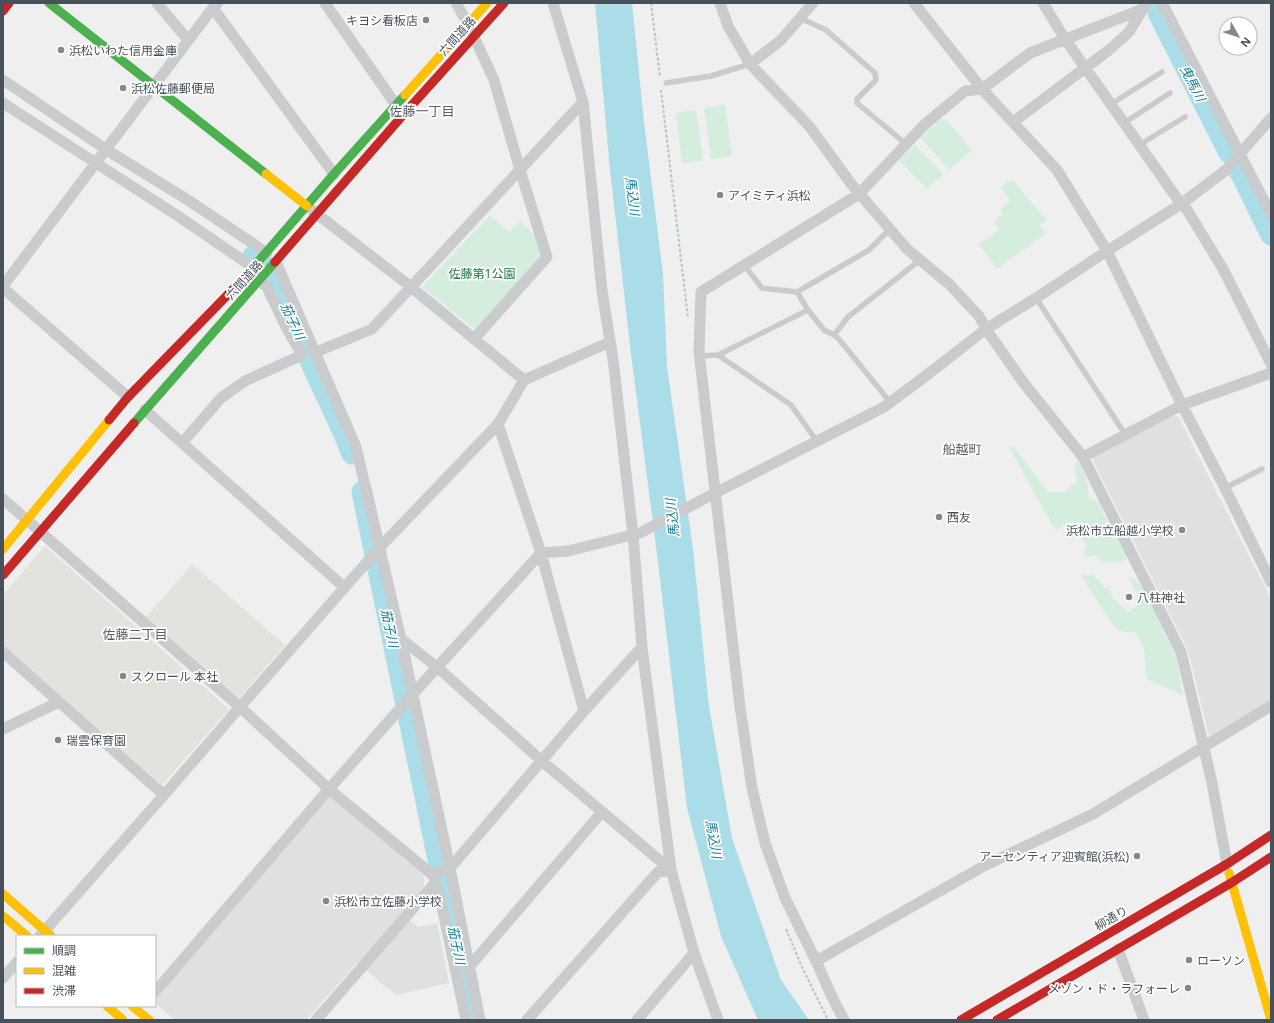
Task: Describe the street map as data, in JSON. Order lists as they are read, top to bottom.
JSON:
{
  "streets": {
    "street": ["六間道路", "柳通り"]
  },
  "districts": ["佐藤一丁目", "船越町", "佐藤二丁目"],
  "water": ["曳馬川", "馬込川", "茄子川"],
  "parks": ["佐藤第1公園"],
  "places": [
    "キヨシ看板店",
    "浜松いわた信用金庫",
    "浜松佐藤郵便局",
    "アイミティ浜松",
    "西友",
    "浜松市立船越小学校",
    "八柱神社",
    "スクロール 本社",
    "瑞雲保育園",
    "アーセンティア迎賓館(浜松)",
    "浜松市立佐藤小学校",
    "ローソン",
    "メゾン・ド・ラフォーレ"
  ],
  "legend": ["順調", "混雑", "渋滞"],
  "north": "bottom right"
}
